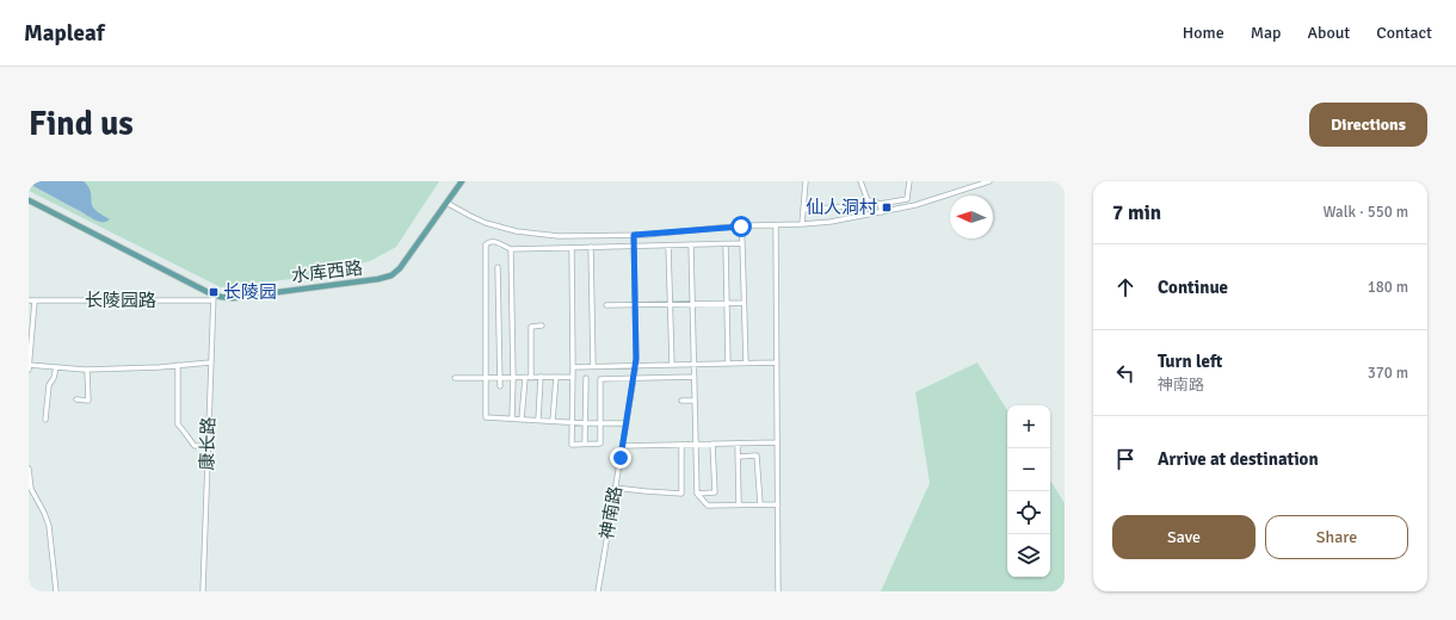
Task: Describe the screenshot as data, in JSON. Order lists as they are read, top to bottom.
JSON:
{
  "streets": {
    "main road": ["水库西路"],
    "street": ["长陵园路", "康长路", "神南路"]
  },
  "crossings": [
    ["水库西路", "长陵园路"],
    ["水库西路", "康长路"],
    ["长陵园路", "康长路"]
  ],
  "places": {
    "transit": ["仙人洞村", "长陵园"]
  },
  "north": "left",
  "page": {
    "header": "Mapleaf",
    "nav": [
      "Home",
      "Map",
      "About",
      "Contact"
    ],
    "buttons": [
      "Directions",
      ["Save", "Share"]
    ],
    "title": "Find us",
    "heading": ["7 min", "Walk · 550 m"],
    "list": [
      ["Continue", "180 m"],
      ["Turn left", "神南路", "370 m"],
      "Arrive at destination"
    ],
    "map_buttons": ["+", "−"]
  }
}
